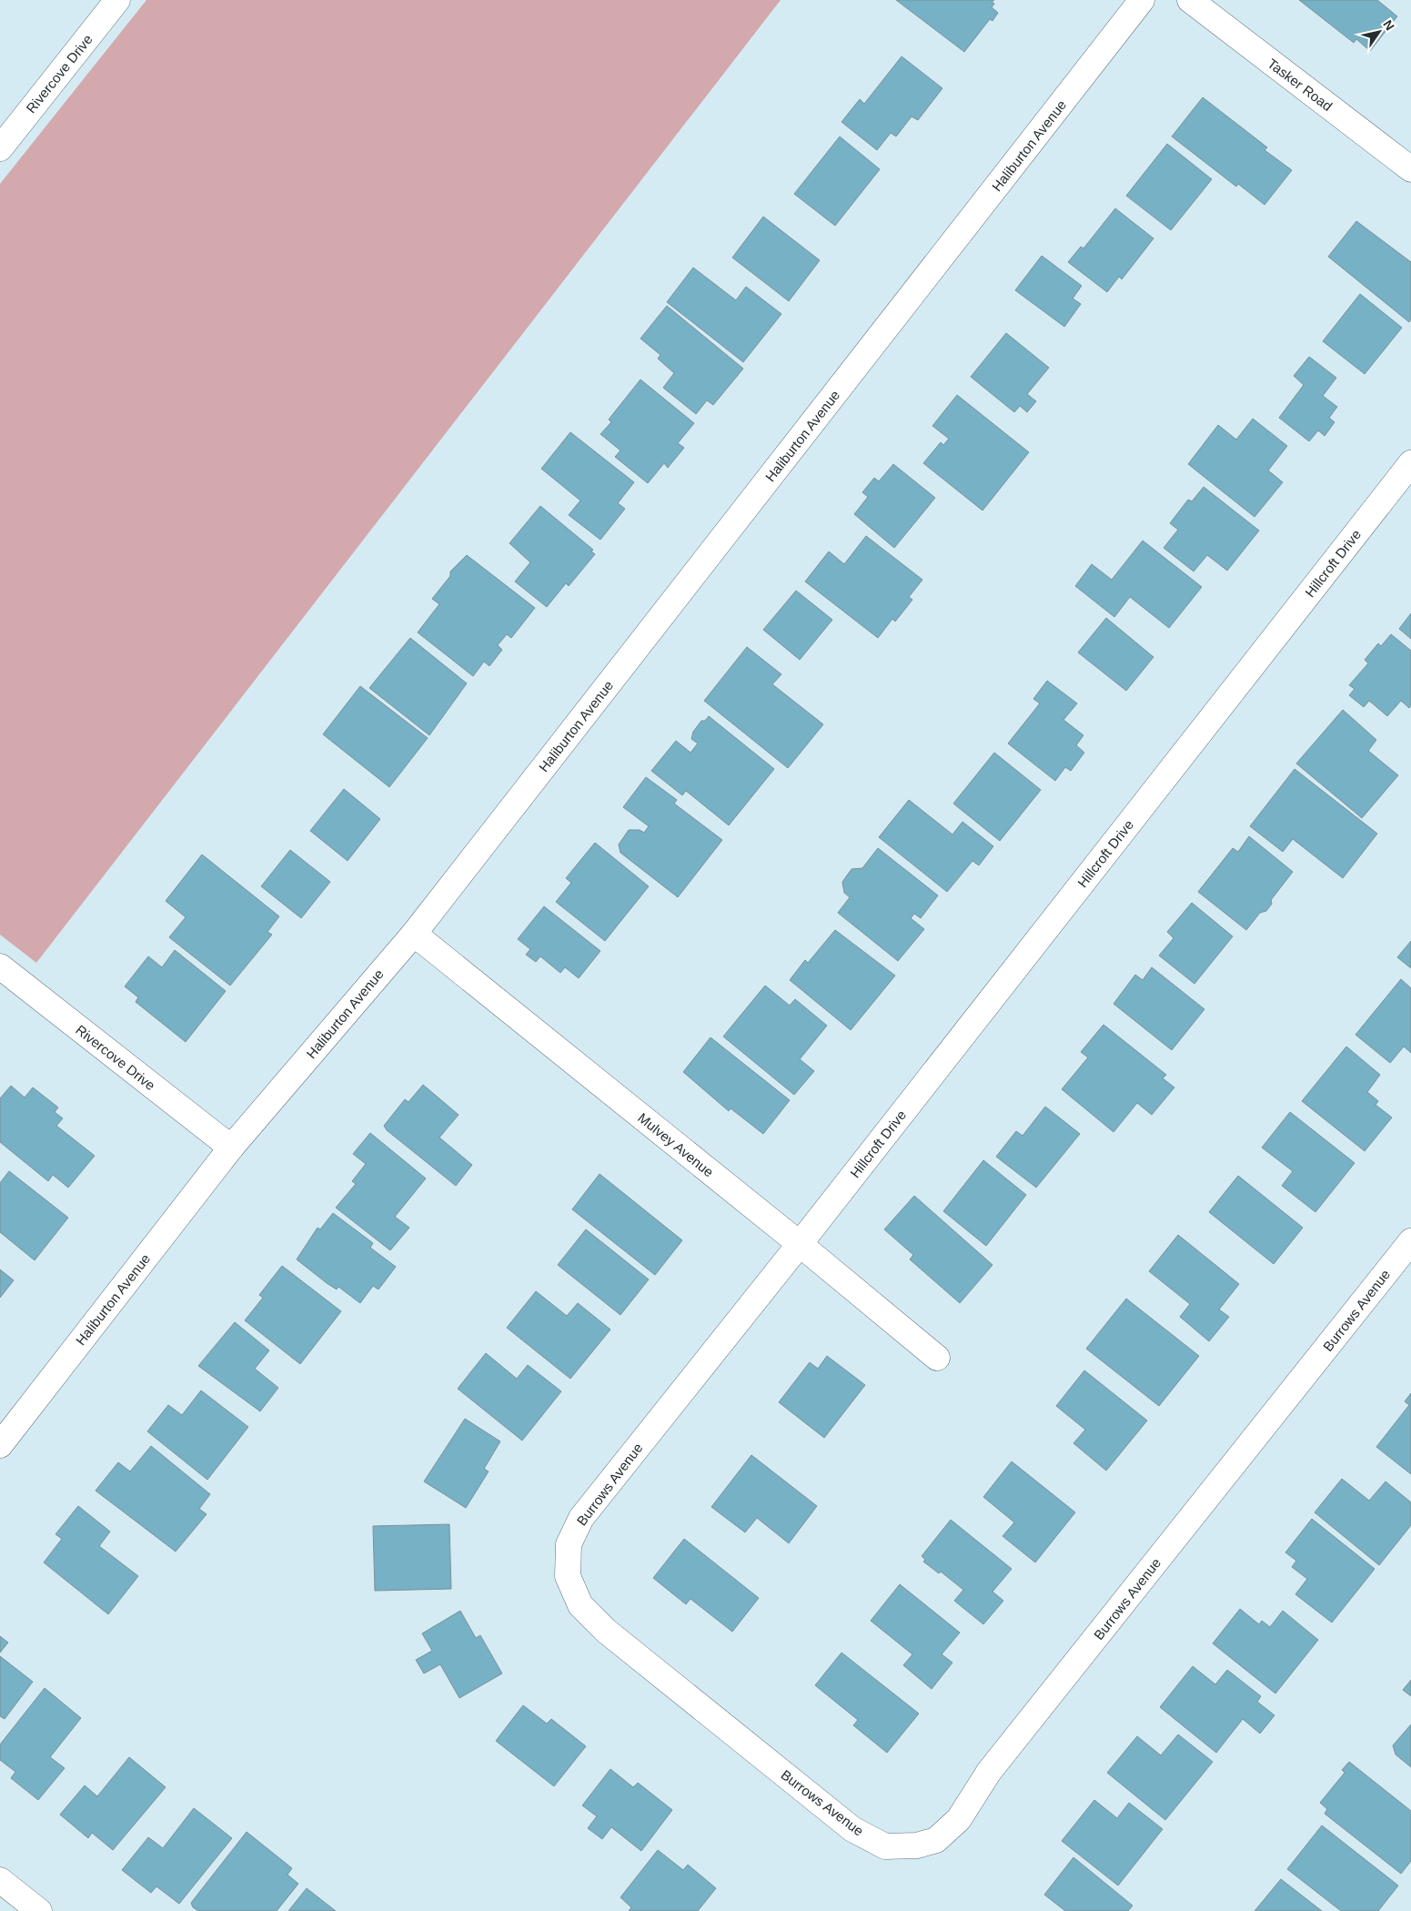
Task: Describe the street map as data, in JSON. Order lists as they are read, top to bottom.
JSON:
{
  "streets": {
    "street": [
      "Rivercove Drive",
      "Tasker Road",
      "Haliburton Avenue",
      "Hillcroft Drive",
      "Mulvey Avenue",
      "Burrows Avenue"
    ]
  },
  "crossings": [
    ["Rivercove Drive", "Haliburton Avenue"],
    ["Haliburton Avenue", "Mulvey Avenue"],
    ["Hillcroft Drive", "Mulvey Avenue"],
    ["Hillcroft Drive", "Burrows Avenue"],
    ["Mulvey Avenue", "Burrows Avenue"]
  ],
  "north": "top right"
}
